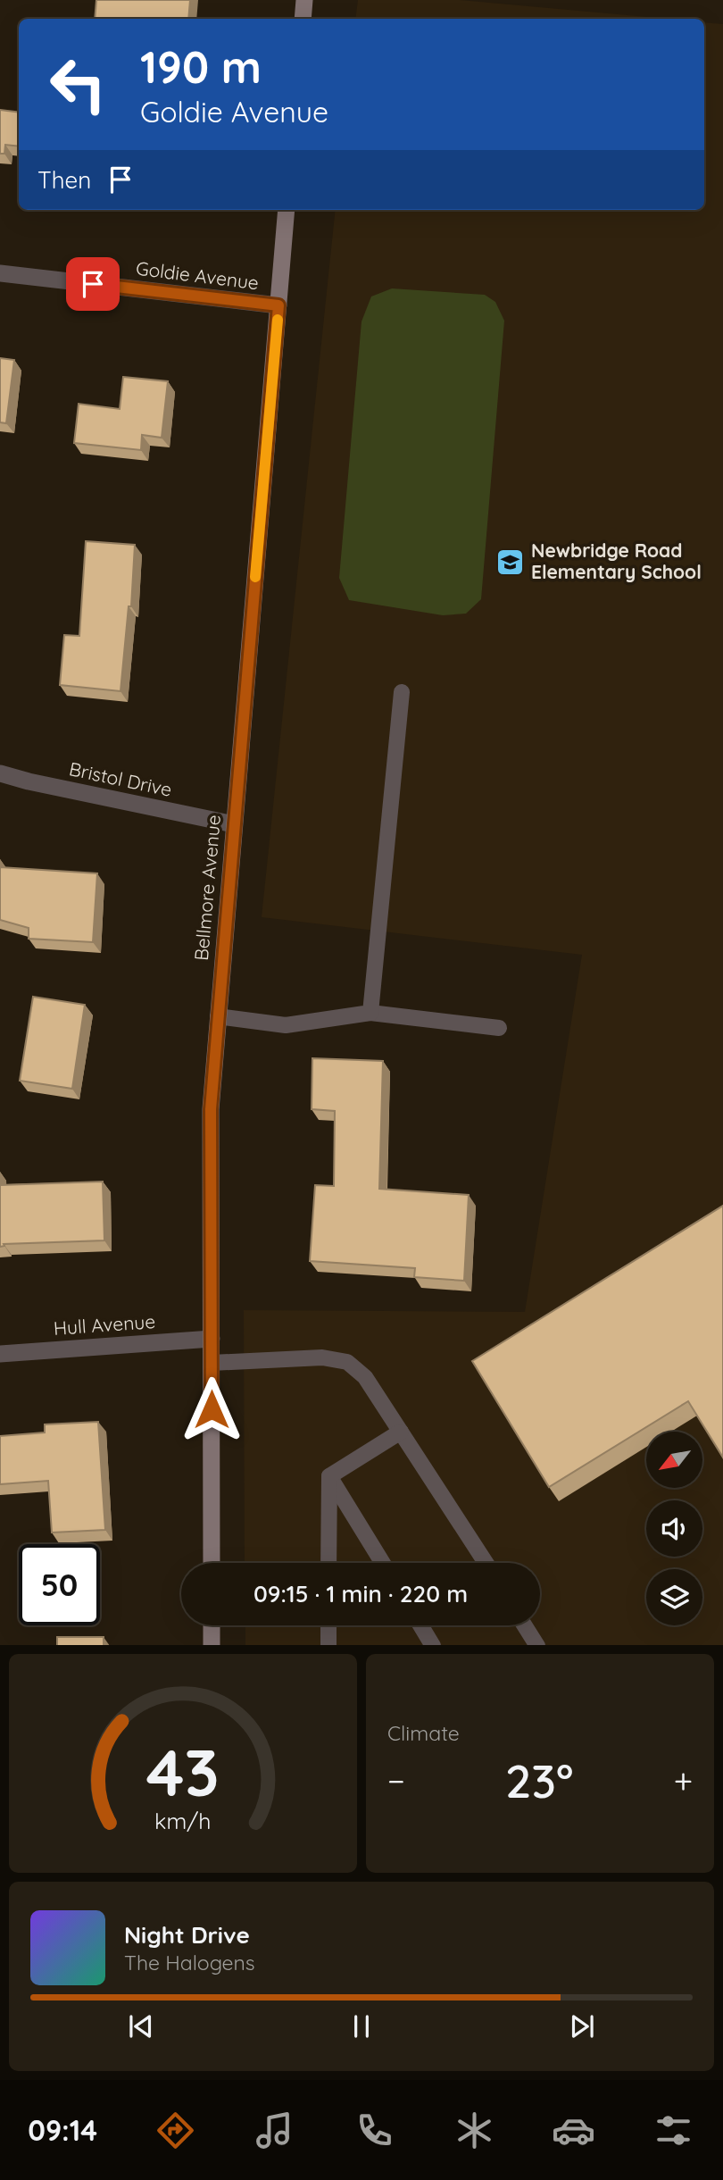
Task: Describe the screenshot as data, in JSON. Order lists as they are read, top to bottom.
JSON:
{
  "streets": {
    "main road": ["Bellmore Avenue"],
    "street": ["Goldie Avenue", "Bristol Drive", "Hull Avenue"]
  },
  "crossings": [
    ["Goldie Avenue", "Bellmore Avenue"],
    ["Bristol Drive", "Bellmore Avenue"],
    ["Bellmore Avenue", "Hull Avenue"]
  ],
  "places": {
    "school or university": ["Newbridge Road Elementary School"]
  },
  "north": "bottom left",
  "page": {
    "turn": ["190 m", "Goldie Avenue"],
    "then": "Then",
    "limit": "50",
    "trip": "09:15 · 1 min · 220 m",
    "tile": "Climate",
    "heat": ["−", "23°", "+"],
    "song": ["Night Drive", "The Halogens"],
    "tabs": "09:14",
    "gauge": ["43", "km/h"]
  }
}
